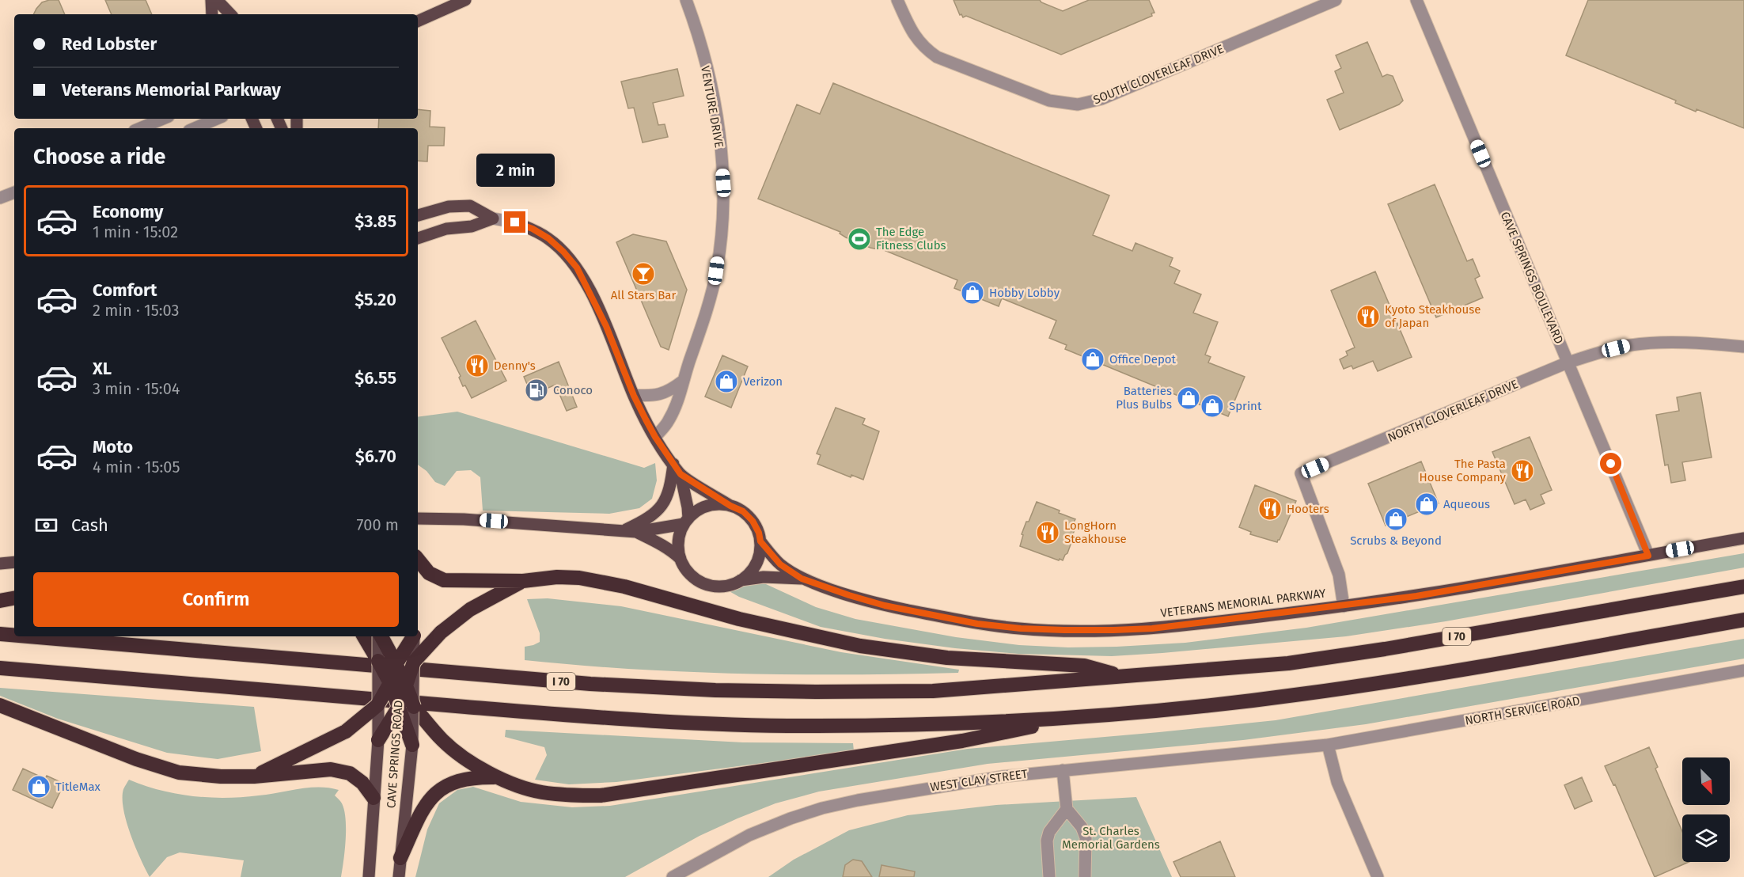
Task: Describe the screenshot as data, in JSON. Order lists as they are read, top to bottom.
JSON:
{
  "streets": {
    "highway": ["I 70"],
    "main road": ["VETERANS MEMORIAL PARKWAY", "CAVE SPRINGS ROAD"],
    "street": [
      "SOUTH CLOVERLEAF DRIVE",
      "VENTURE DRIVE",
      "CAVE SPRINGS BOULEVARD",
      "NORTH CLOVERLEAF DRIVE",
      "NORTH SERVICE ROAD",
      "WEST CLAY STREET"
    ]
  },
  "crossings": [
    ["CAVE SPRINGS BOULEVARD", "NORTH CLOVERLEAF DRIVE"],
    ["CAVE SPRINGS BOULEVARD", "VETERANS MEMORIAL PARKWAY"],
    ["NORTH CLOVERLEAF DRIVE", "VETERANS MEMORIAL PARKWAY"],
    ["NORTH SERVICE ROAD", "WEST CLAY STREET"]
  ],
  "parks": ["St. Charles Memorial Gardens"],
  "places": {
    "sports": ["The Edge Fitness Clubs"],
    "bar": ["All Stars Bar"],
    "shop": [
      "Hobby Lobby",
      "Office Depot",
      "Verizon",
      "Batteries Plus Bulbs",
      "Sprint",
      "Aqueous",
      "Scrubs & Beyond",
      "TitleMax"
    ],
    "restaurant": [
      "Kyoto Steakhouse of Japan",
      "Denny's",
      "The Pasta House Company",
      "Hooters",
      "LongHorn Steakhouse"
    ],
    "fuel station": ["Conoco"]
  },
  "north": "bottom right",
  "page": {
    "banner": ["Red Lobster", "Veterans Memorial Parkway"],
    "heading": "Choose a ride",
    "bubble": "2 min",
    "list": [
      {
        "name": "Economy",
        "note": "1 min · 15:02",
        "value": "$3.85"
      },
      {
        "name": "Comfort",
        "note": "2 min · 15:03",
        "value": "$5.20"
      },
      {
        "name": "XL",
        "note": "3 min · 15:04",
        "value": "$6.55"
      },
      {
        "name": "Moto",
        "note": "4 min · 15:05",
        "value": "$6.70"
      }
    ],
    "pay": ["Cash", "700 m"],
    "buttons": "Confirm"
  }
}
